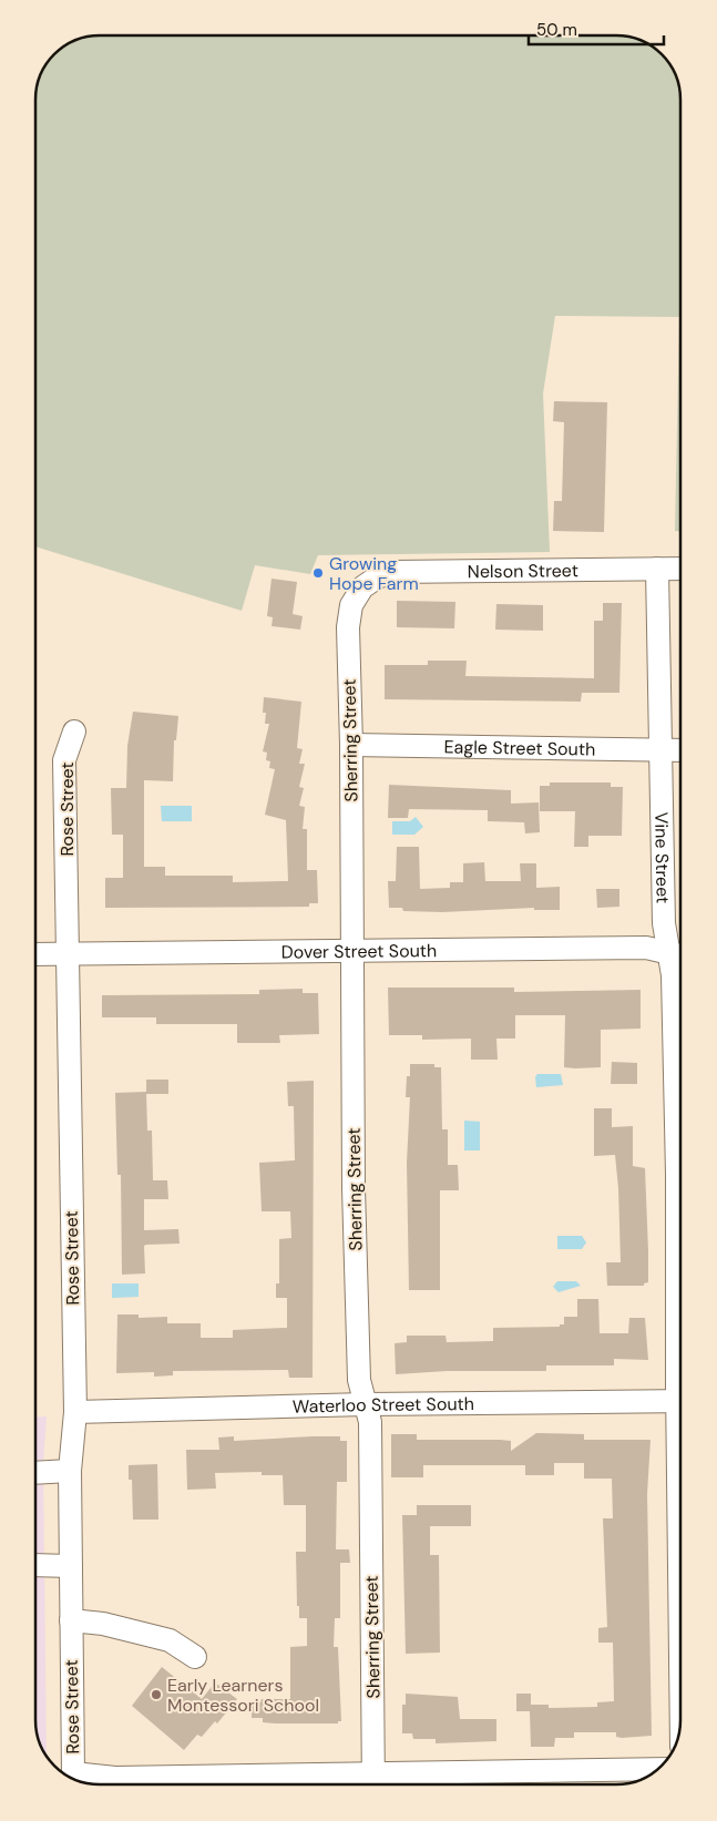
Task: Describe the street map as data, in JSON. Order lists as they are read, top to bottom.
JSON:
{
  "streets": {
    "street": [
      "Nelson Street",
      "Sherring Street",
      "Eagle Street South",
      "Rose Street",
      "Vine Street",
      "Dover Street South",
      "Waterloo Street South"
    ]
  },
  "crossings": [
    ["Nelson Street", "Sherring Street"],
    ["Nelson Street", "Vine Street"],
    ["Sherring Street", "Eagle Street South"],
    ["Sherring Street", "Dover Street South"],
    ["Sherring Street", "Waterloo Street South"],
    ["Eagle Street South", "Vine Street"],
    ["Rose Street", "Dover Street South"],
    ["Rose Street", "Waterloo Street South"],
    ["Vine Street", "Dover Street South"]
  ],
  "places": ["Growing Hope Farm", "Early Learners Montessori School"],
  "scale_bar": "50 m"
}
